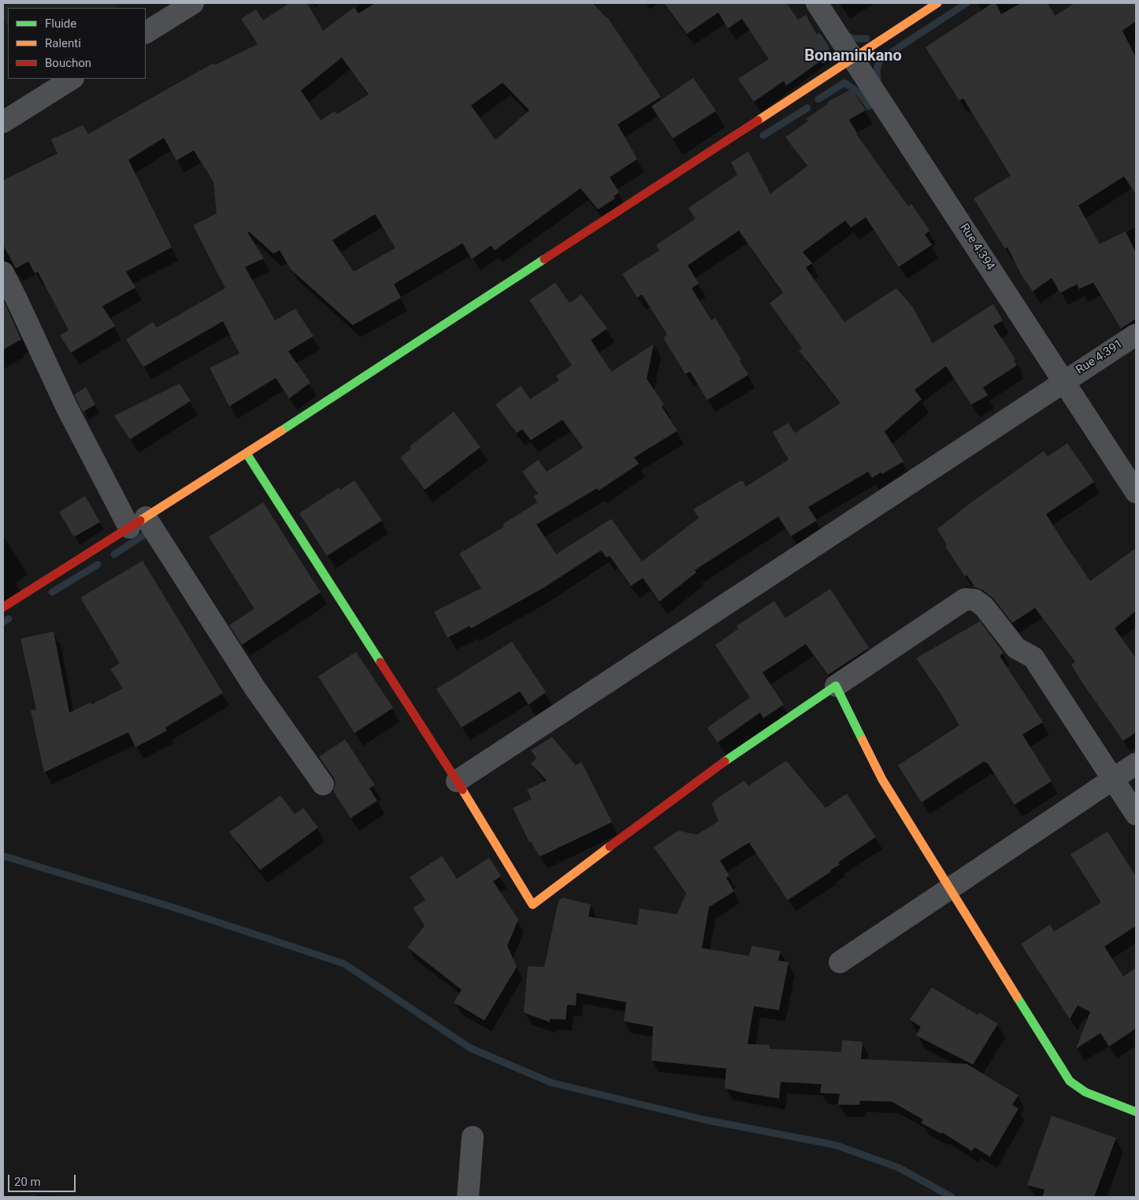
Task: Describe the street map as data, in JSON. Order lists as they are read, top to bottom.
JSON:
{
  "streets": {
    "street": ["Rue 4.394", "Rue 4.391"]
  },
  "crossings": [
    ["Rue 4.394", "Rue 4.391"]
  ],
  "districts": ["Bonaminkano"],
  "legend": ["Fluide", "Ralenti", "Bouchon"],
  "scale_bar": "20 m"
}
